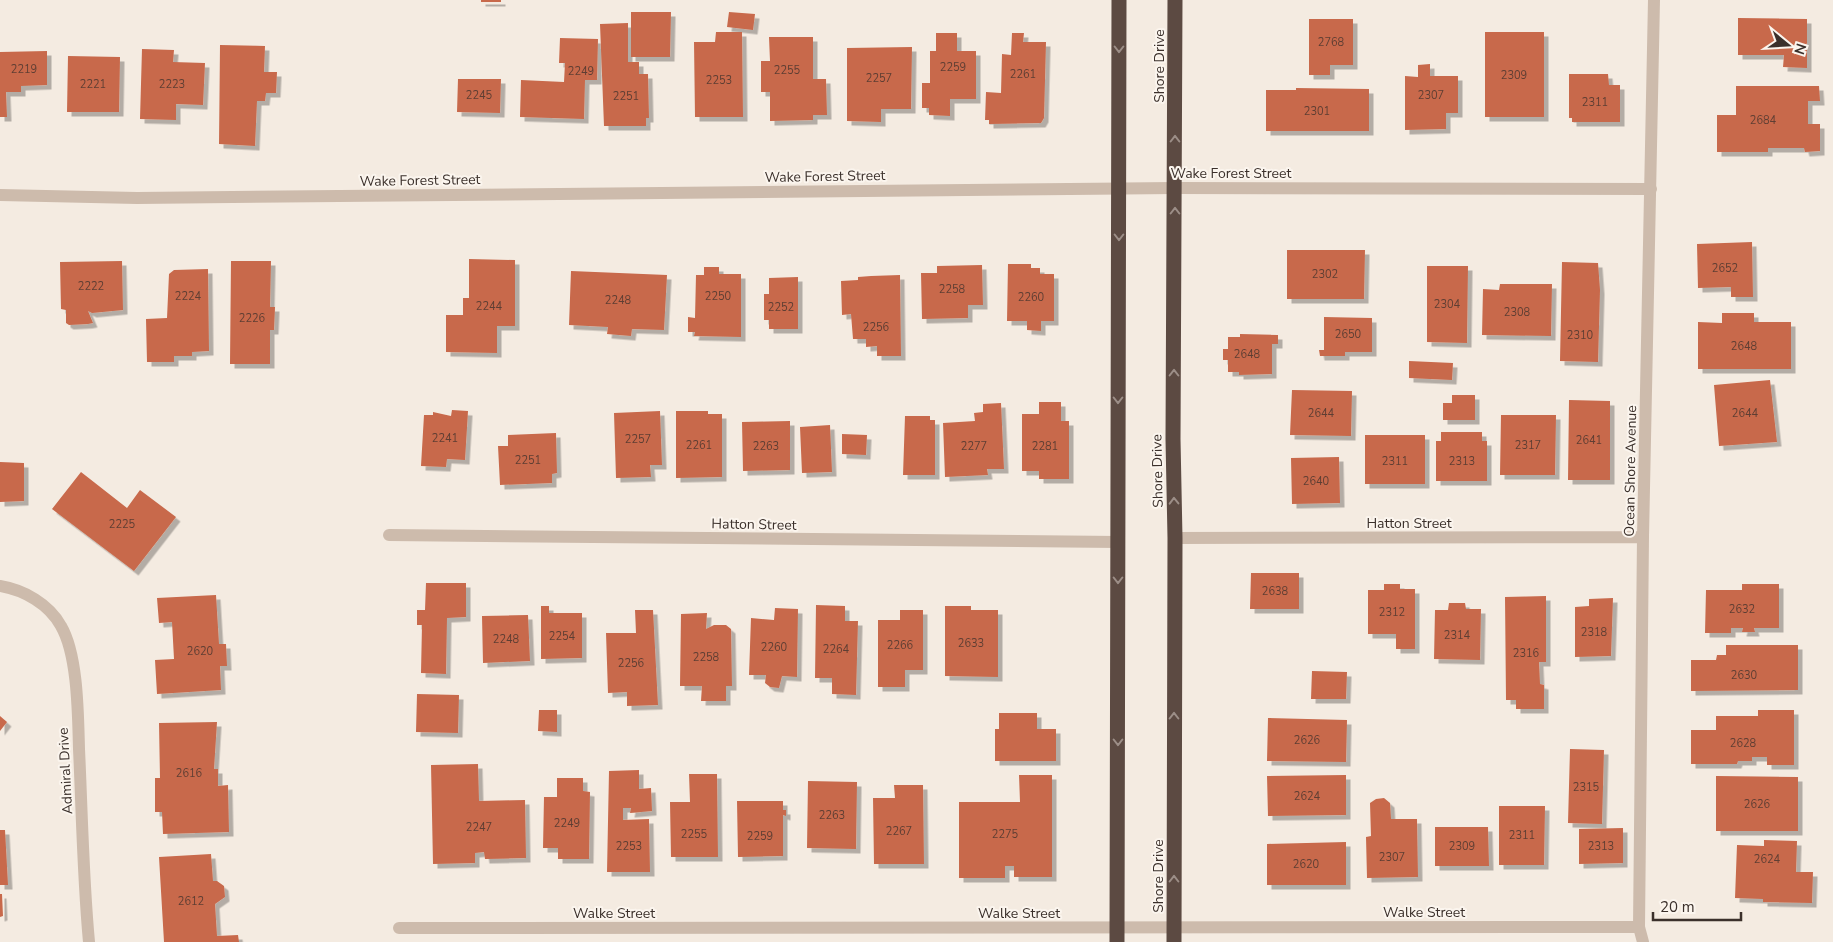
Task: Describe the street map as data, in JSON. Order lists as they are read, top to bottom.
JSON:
{
  "streets": {
    "highway": ["Shore Drive"],
    "street": [
      "Wake Forest Street",
      "Ocean Shore Avenue",
      "Hatton Street",
      "Admiral Drive",
      "Walke Street"
    ]
  },
  "crossings": [
    ["Shore Drive", "Wake Forest Street"],
    ["Shore Drive", "Hatton Street"],
    ["Shore Drive", "Walke Street"],
    ["Wake Forest Street", "Ocean Shore Avenue"],
    ["Ocean Shore Avenue", "Hatton Street"],
    ["Ocean Shore Avenue", "Walke Street"]
  ],
  "house_numbers": [
    "2768",
    "2259",
    "2219",
    "2255",
    "2249",
    "2261",
    "2309",
    "2257",
    "2253",
    "2221",
    "2223",
    "2245",
    "2307",
    "2251",
    "2311",
    "2301",
    "2684",
    "2652",
    "2302",
    "2222",
    "2258",
    "2224",
    "2250",
    "2260",
    "2248",
    "2304",
    "2244",
    "2252",
    "2308",
    "2226",
    "2256",
    "2650",
    "2310",
    "2648",
    "2648",
    "2644",
    "2644",
    "2241",
    "2257",
    "2641",
    "2261",
    "2317",
    "2263",
    "2277",
    "2281",
    "2251",
    "2311",
    "2313",
    "2640",
    "2225",
    "2638",
    "2632",
    "2312",
    "2318",
    "2314",
    "2254",
    "2248",
    "2633",
    "2266",
    "2260",
    "2264",
    "2620",
    "2316",
    "2258",
    "2256",
    "2630",
    "2626",
    "2628",
    "2616",
    "2315",
    "2624",
    "2626",
    "2263",
    "2249",
    "2247",
    "2267",
    "2255",
    "2275",
    "2311",
    "2259",
    "2253",
    "2309",
    "2313",
    "2307",
    "2624",
    "2620",
    "2612"
  ],
  "scale_bar": "20 m",
  "north": "right"
}
